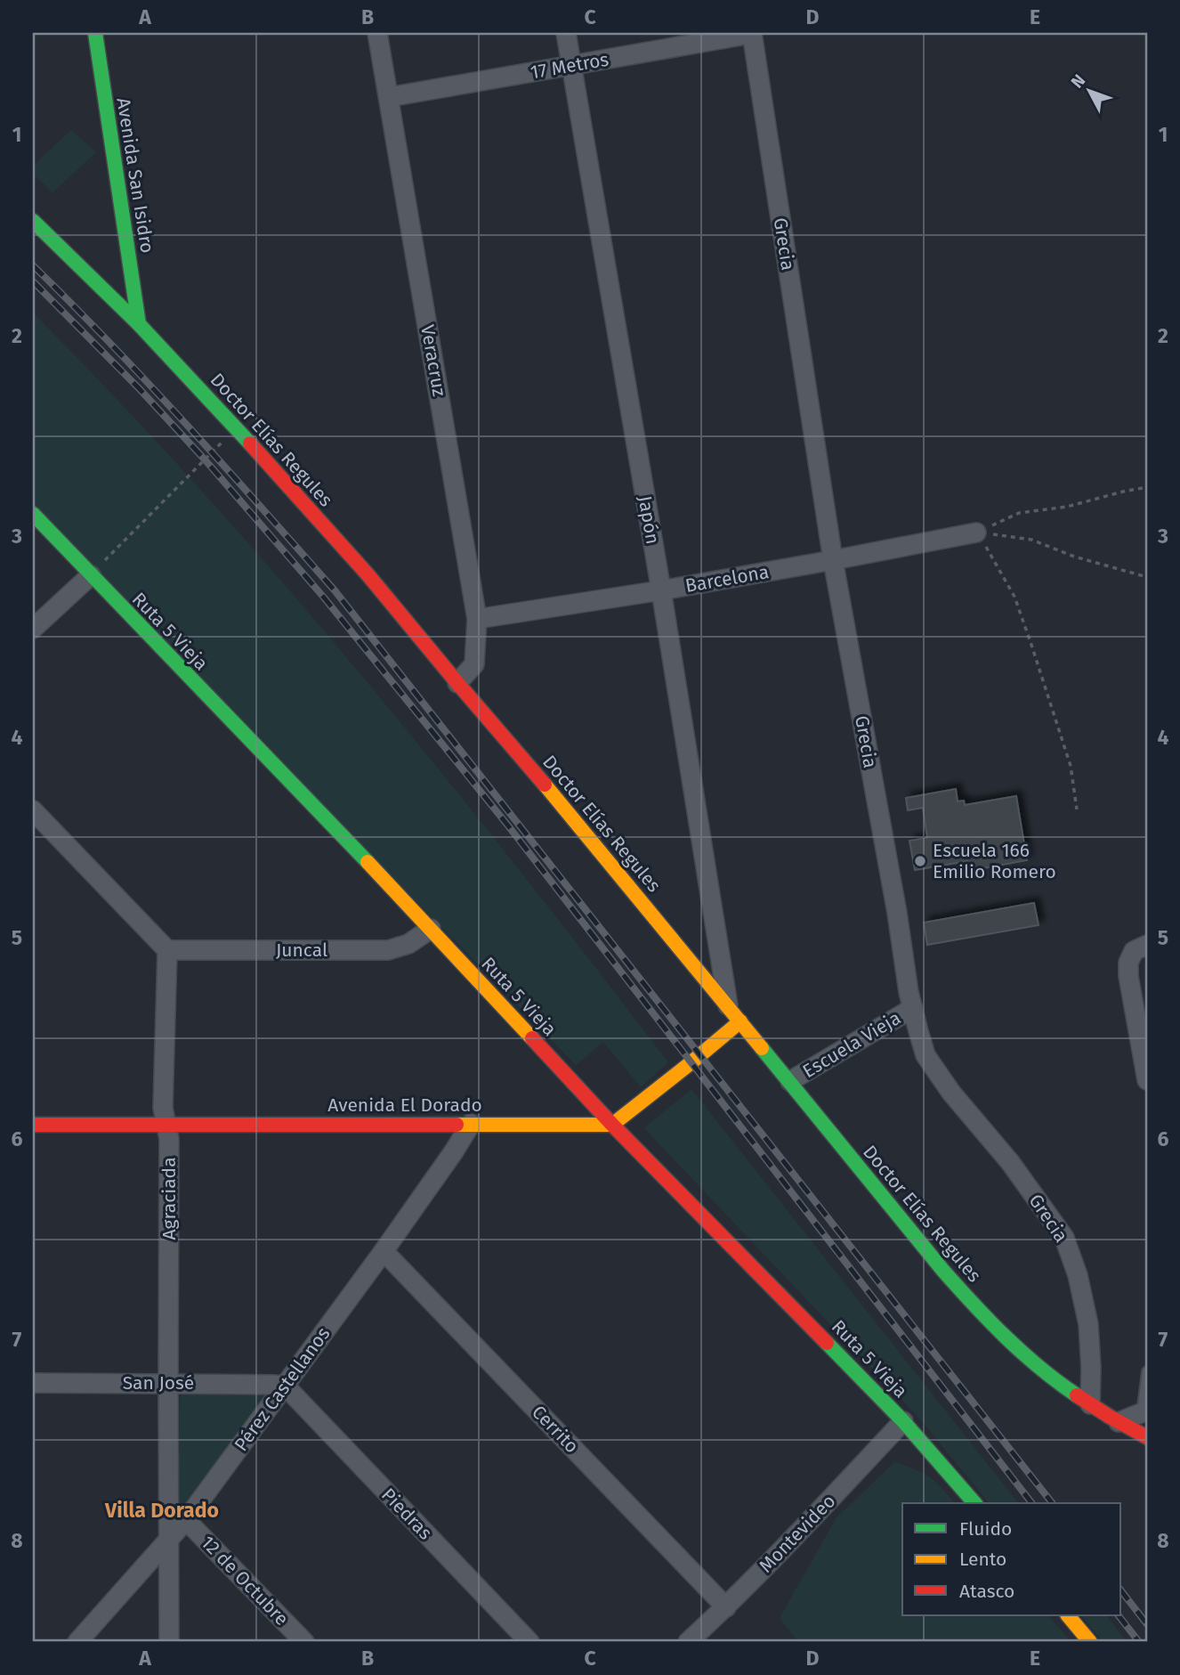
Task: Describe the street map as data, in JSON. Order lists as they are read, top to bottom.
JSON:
{
  "streets": {
    "street": [
      "17 Metros",
      "Avenida San Isidro",
      "Grecia",
      "Veracruz",
      "Doctor Elías Regules",
      "Japón",
      "Barcelona",
      "Ruta 5 Vieja",
      "Juncal",
      "Escuela Vieja",
      "Avenida El Dorado",
      "Agraciada",
      "San José",
      "Pérez Castellanos",
      "Cerrito",
      "Piedras",
      "Montevideo",
      "12 de Octubre"
    ]
  },
  "crossings": [
    ["17 Metros", "Grecia"],
    ["17 Metros", "Veracruz"],
    ["17 Metros", "Japón"],
    ["Avenida San Isidro", "Doctor Elías Regules"],
    ["Grecia", "Doctor Elías Regules"],
    ["Grecia", "Barcelona"],
    ["Grecia", "Escuela Vieja"],
    ["Veracruz", "Doctor Elías Regules"],
    ["Veracruz", "Barcelona"],
    ["Doctor Elías Regules", "Japón"],
    ["Doctor Elías Regules", "Escuela Vieja"],
    ["Japón", "Barcelona"],
    ["Ruta 5 Vieja", "Juncal"],
    ["Ruta 5 Vieja", "Avenida El Dorado"],
    ["Ruta 5 Vieja", "Montevideo"],
    ["Juncal", "Agraciada"],
    ["Avenida El Dorado", "Agraciada"],
    ["Avenida El Dorado", "Pérez Castellanos"],
    ["Agraciada", "San José"],
    ["Agraciada", "Pérez Castellanos"],
    ["San José", "Pérez Castellanos"],
    ["San José", "Piedras"],
    ["Pérez Castellanos", "Cerrito"],
    ["Pérez Castellanos", "Piedras"],
    ["Pérez Castellanos", "12 de Octubre"],
    ["Cerrito", "Montevideo"]
  ],
  "districts": ["Villa Dorado"],
  "places": ["Escuela 166 Emilio Romero"],
  "legend": ["Fluido", "Lento", "Atasco"],
  "north": "top left",
  "grid": {
    "columns": [
      "A",
      "B",
      "C",
      "D",
      "E"
    ],
    "rows": [
      "1",
      "2",
      "3",
      "4",
      "5",
      "6",
      "7",
      "8"
    ]
  }
}
